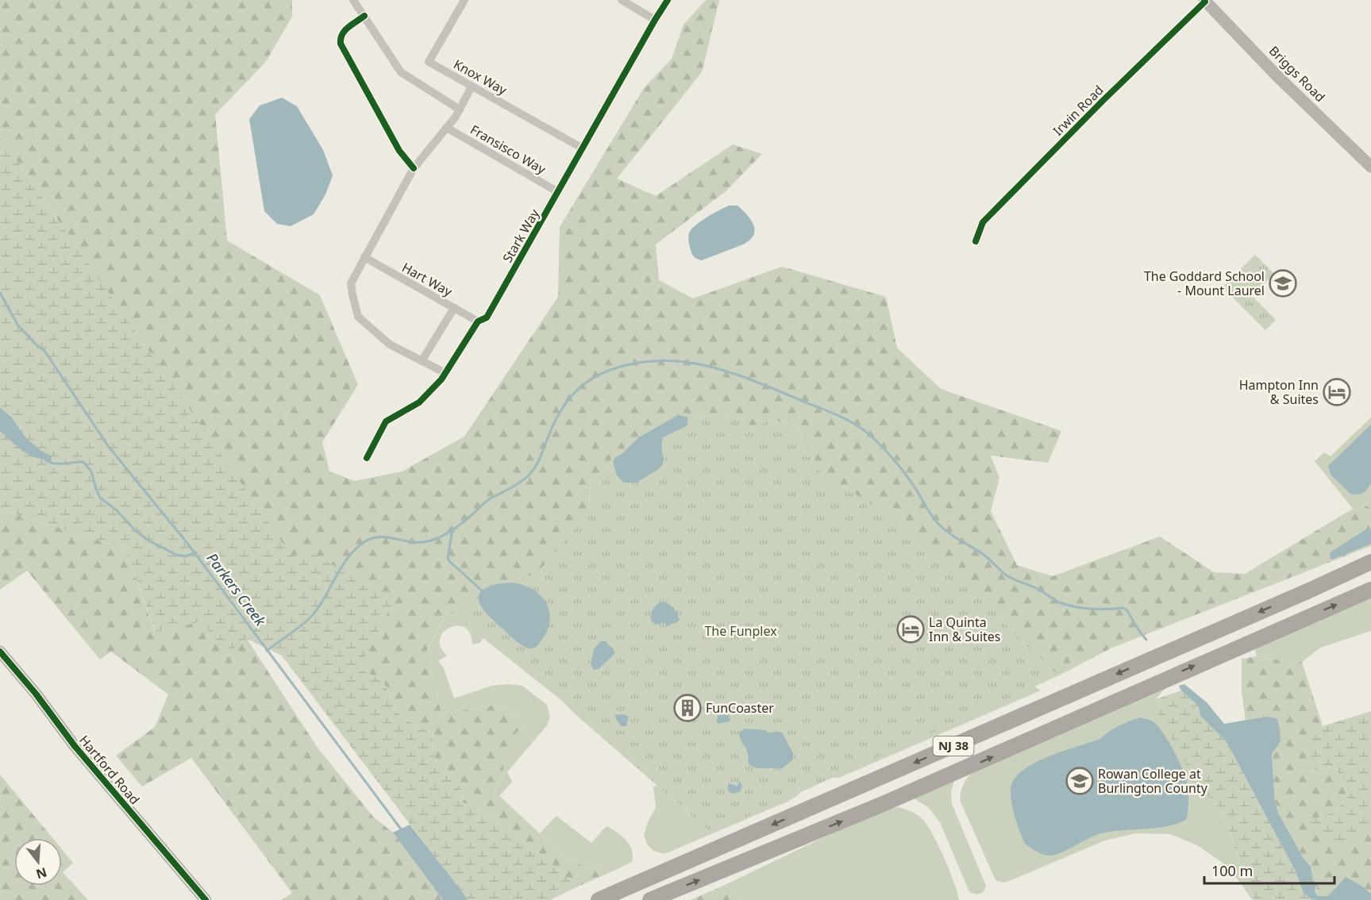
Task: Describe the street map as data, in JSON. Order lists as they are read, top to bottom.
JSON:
{
  "streets": {
    "highway": ["NJ 38"],
    "street": [
      "Briggs Road",
      "Knox Way",
      "Irwin Road",
      "Fransisco Way",
      "Stark Way",
      "Hart Way",
      "Hartford Road"
    ]
  },
  "crossings": [
    ["Briggs Road", "Irwin Road"],
    ["Knox Way", "Stark Way"],
    ["Fransisco Way", "Stark Way"],
    ["Stark Way", "Hart Way"]
  ],
  "water": ["Parkers Creek"],
  "parks": ["The Funplex"],
  "places": {
    "school or university": ["The Goddard School - Mount Laurel", "Rowan College at Burlington County"],
    "hotel": ["Hampton Inn & Suites", "La Quinta Inn & Suites"],
    "building": ["FunCoaster"]
  },
  "scale_bar": "100 m",
  "north": "bottom"
}
